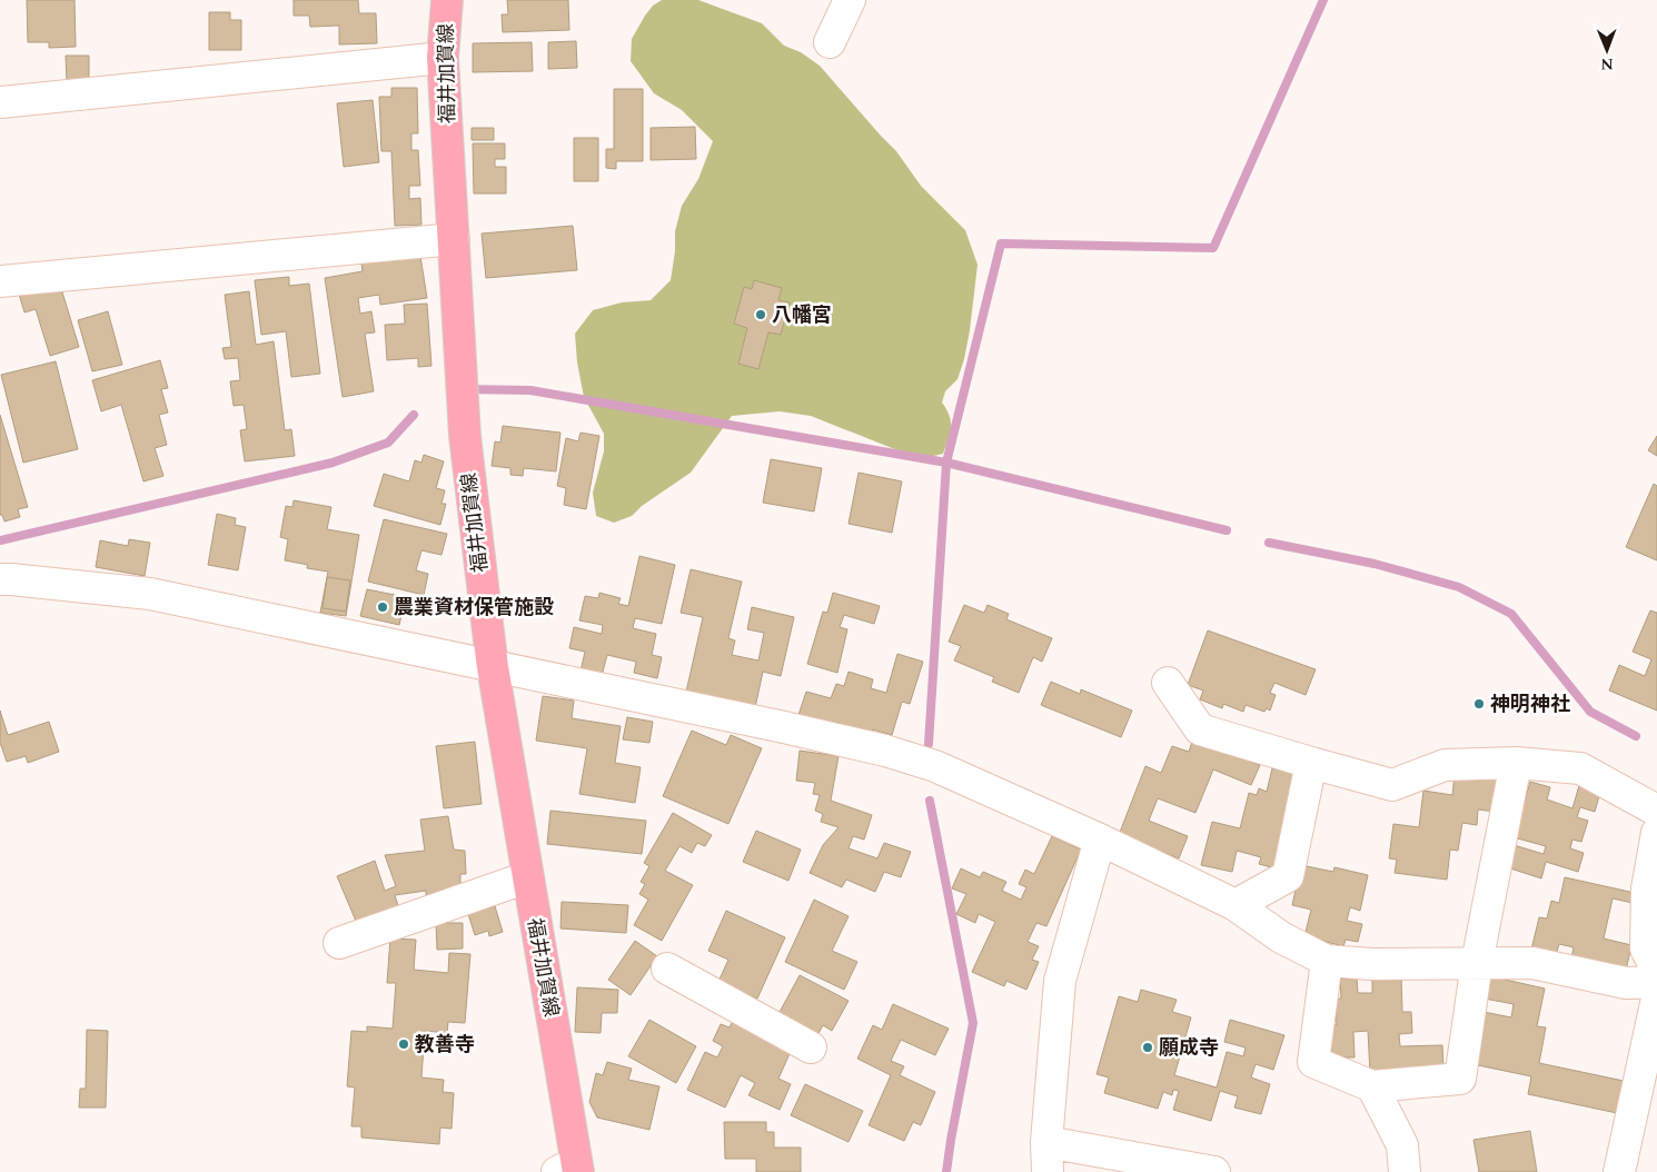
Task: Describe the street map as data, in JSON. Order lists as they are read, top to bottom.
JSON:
{
  "streets": {
    "main road": ["福井加賀線"]
  },
  "places": [
    "八幡宮",
    "農業資材保管施設",
    "神明神社",
    "教善寺",
    "願成寺"
  ],
  "north": "bottom"
}
